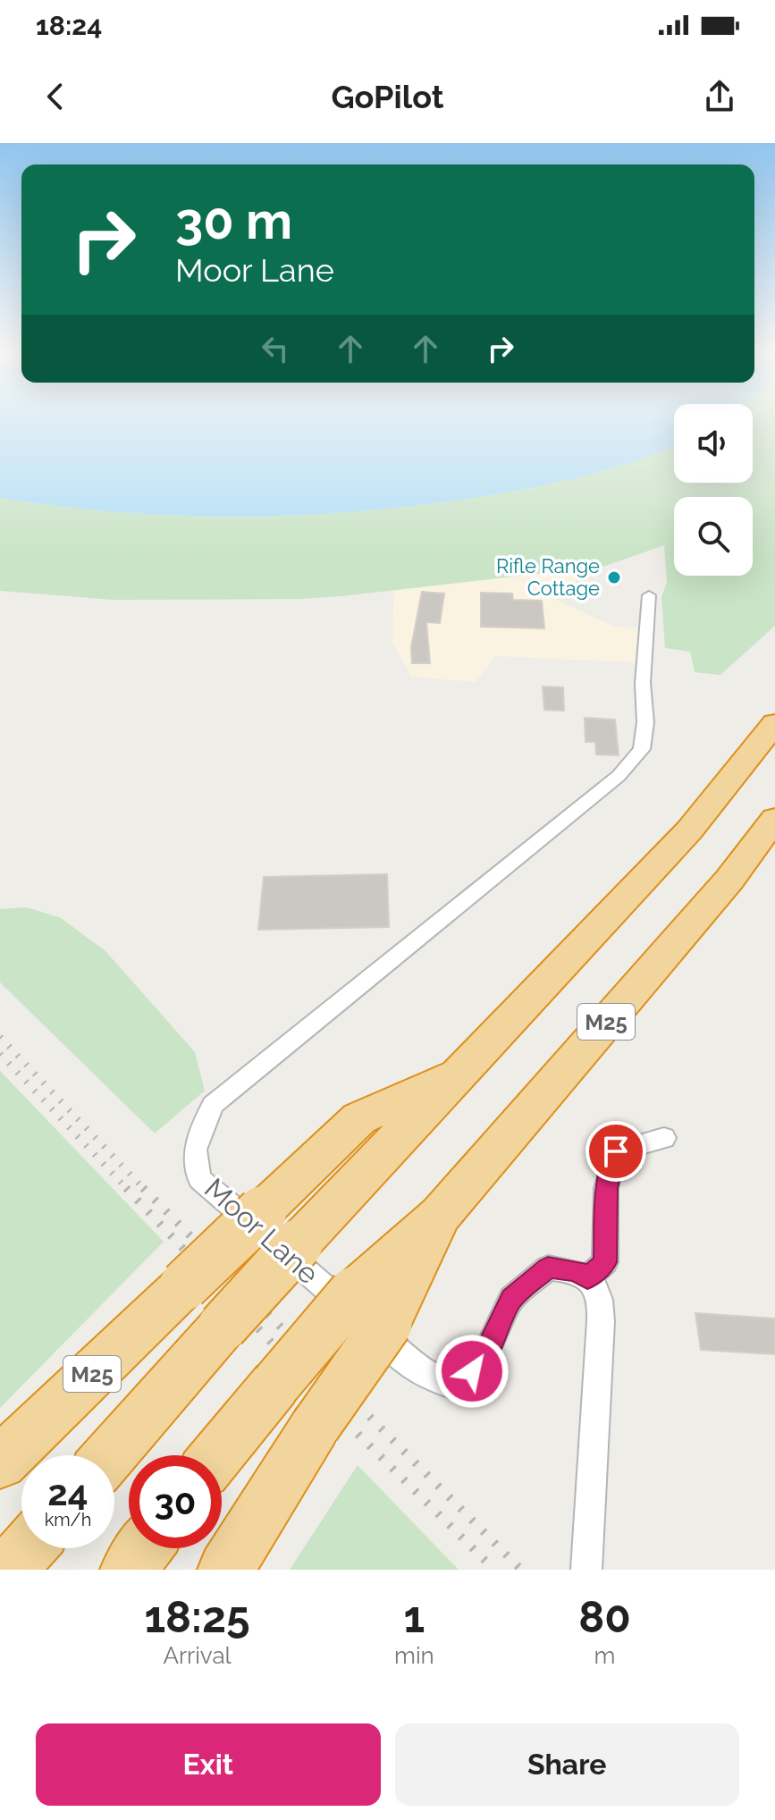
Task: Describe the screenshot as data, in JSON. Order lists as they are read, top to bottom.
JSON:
{
  "streets": {
    "highway": ["M25"],
    "street": ["Moor Lane"]
  },
  "places": ["Rifle Range Cottage"],
  "page": {
    "status": "18:24",
    "header": "GoPilot",
    "turn": ["30 m", "Moor Lane"],
    "speed": "24 km/h",
    "limit": "30",
    "eta": [
      "18:25",
      "Arrival",
      "1",
      "min",
      "80",
      "m"
    ],
    "buttons": ["Exit", "Share"]
  }
}
